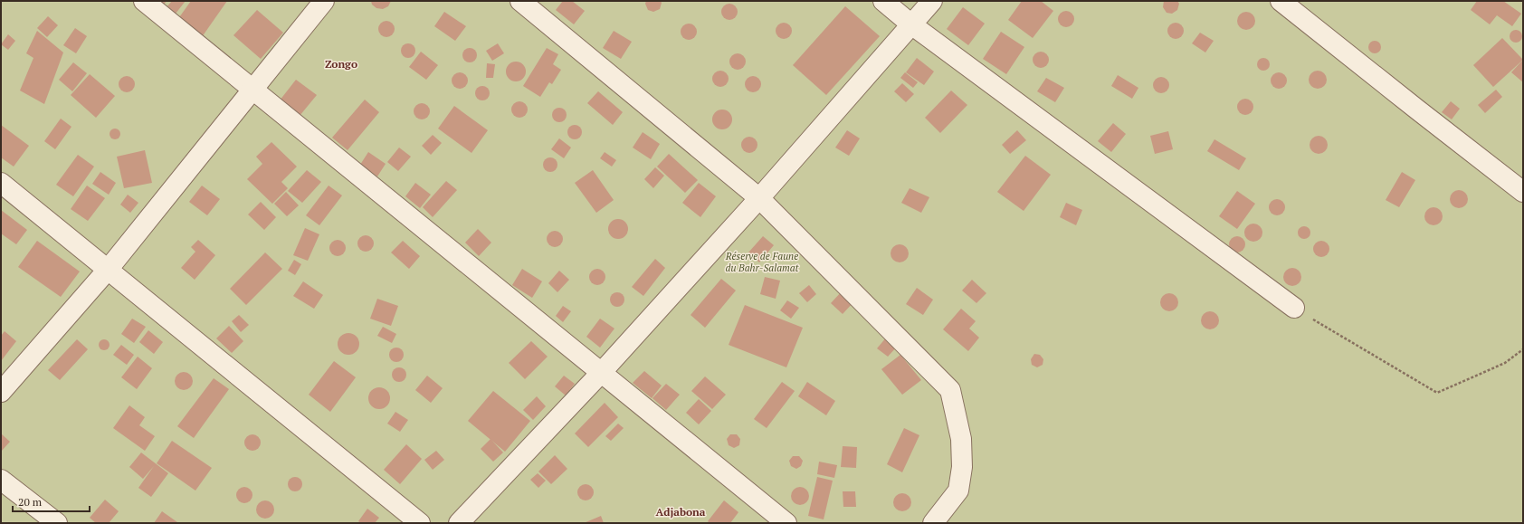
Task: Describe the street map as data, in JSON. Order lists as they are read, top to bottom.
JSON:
{
  "districts": ["Zongo", "Adjabona"],
  "parks": ["Réserve de Faune du Bahr-Salamat"],
  "scale_bar": "20 m"
}
